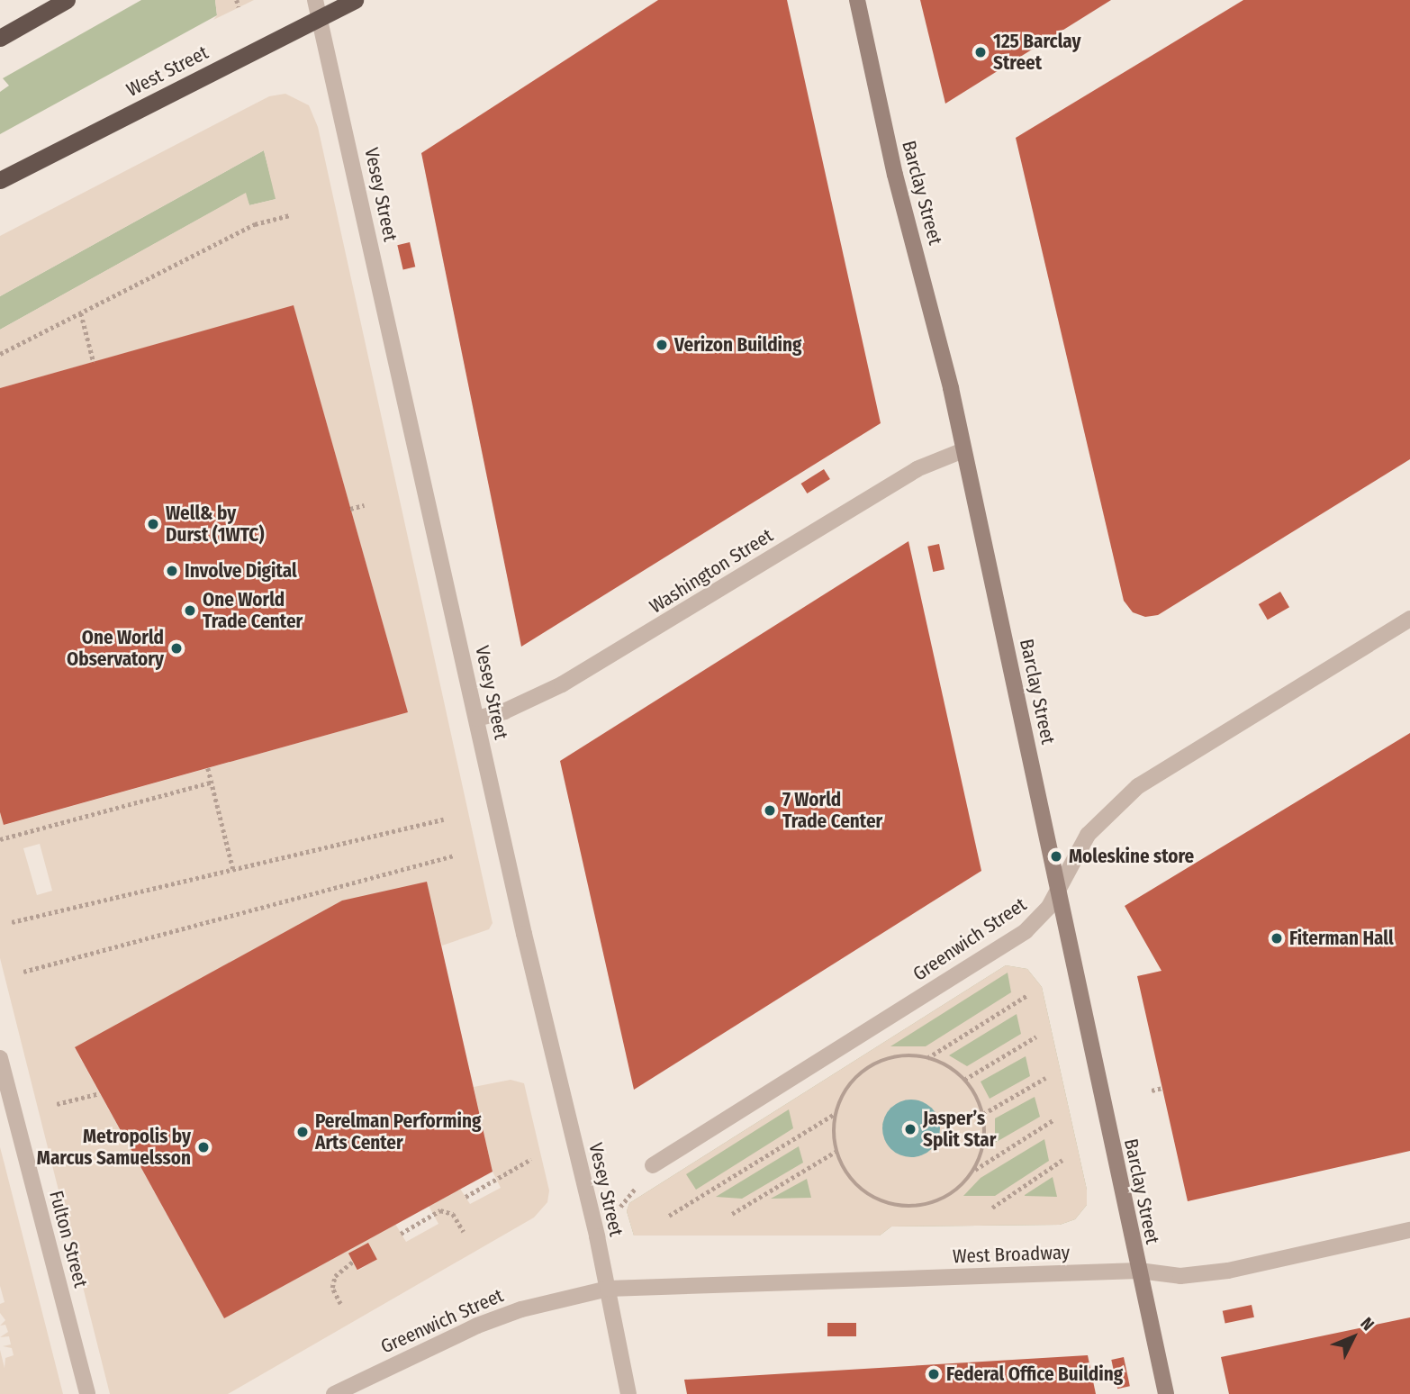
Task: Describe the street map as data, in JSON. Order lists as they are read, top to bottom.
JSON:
{
  "streets": {
    "highway": ["West Street"],
    "main road": ["Barclay Street"],
    "street": [
      "Vesey Street",
      "Washington Street",
      "Greenwich Street",
      "Fulton Street",
      "West Broadway"
    ]
  },
  "crossings": [
    ["West Street", "Vesey Street"],
    ["Barclay Street", "Washington Street"],
    ["Barclay Street", "Greenwich Street"],
    ["Barclay Street", "West Broadway"],
    ["Vesey Street", "Washington Street"],
    ["Vesey Street", "Greenwich Street"],
    ["Vesey Street", "West Broadway"],
    ["Greenwich Street", "West Broadway"]
  ],
  "places": [
    "125 Barclay Street",
    "Verizon Building",
    "Well& by Durst (1WTC)",
    "Involve Digital",
    "One World Trade Center",
    "One World Observatory",
    "7 World Trade Center",
    "Moleskine store",
    "Fiterman Hall",
    "Jasper’s Split Star",
    "Perelman Performing Arts Center",
    "Metropolis by Marcus Samuelsson",
    "Federal Office Building"
  ],
  "north": "top right"
}
